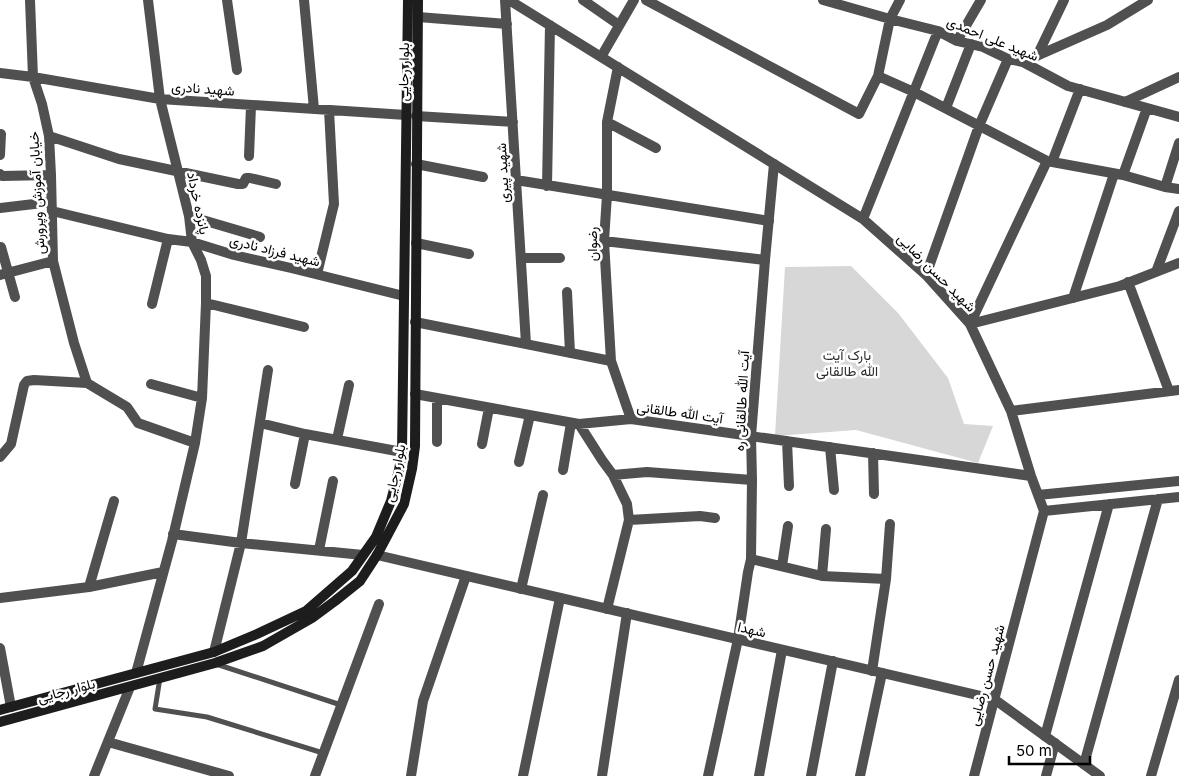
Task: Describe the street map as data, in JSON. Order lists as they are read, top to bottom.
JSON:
{
  "streets": {
    "main road": ["بلوار رجایی"],
    "street": [
      "شهید علی احمدی",
      "شهید نادری",
      "شهید پیری",
      "خیابان آموزش وپرورش",
      "پانزده خرداد",
      "رضوان",
      "شهید فرزاد نادری",
      "شهید حسن رضایی",
      "آیت الله طالقانی ره",
      "آیت الله طالقانی",
      "شهدا"
    ]
  },
  "crossings": [
    ["بلوار رجایی", "شهید نادری"],
    ["بلوار رجایی", "پانزده خرداد"],
    ["بلوار رجایی", "شهید فرزاد نادری"],
    ["بلوار رجایی", "آیت الله طالقانی"],
    ["بلوار رجایی", "شهدا"],
    ["شهید نادری", "شهید پیری"],
    ["شهید نادری", "خیابان آموزش وپرورش"],
    ["شهید نادری", "پانزده خرداد"],
    ["خیابان آموزش وپرورش", "شهید فرزاد نادری"],
    ["پانزده خرداد", "شهید فرزاد نادری"],
    ["رضوان", "شهید حسن رضایی"],
    ["رضوان", "آیت الله طالقانی"],
    ["شهید حسن رضایی", "آیت الله طالقانی ره"],
    ["شهید حسن رضایی", "آیت الله طالقانی"],
    ["شهید حسن رضایی", "شهدا"],
    ["آیت الله طالقانی ره", "آیت الله طالقانی"],
    ["آیت الله طالقانی ره", "شهدا"]
  ],
  "parks": ["پارک آیت الله طالقانی"],
  "scale_bar": "50 m"
}
